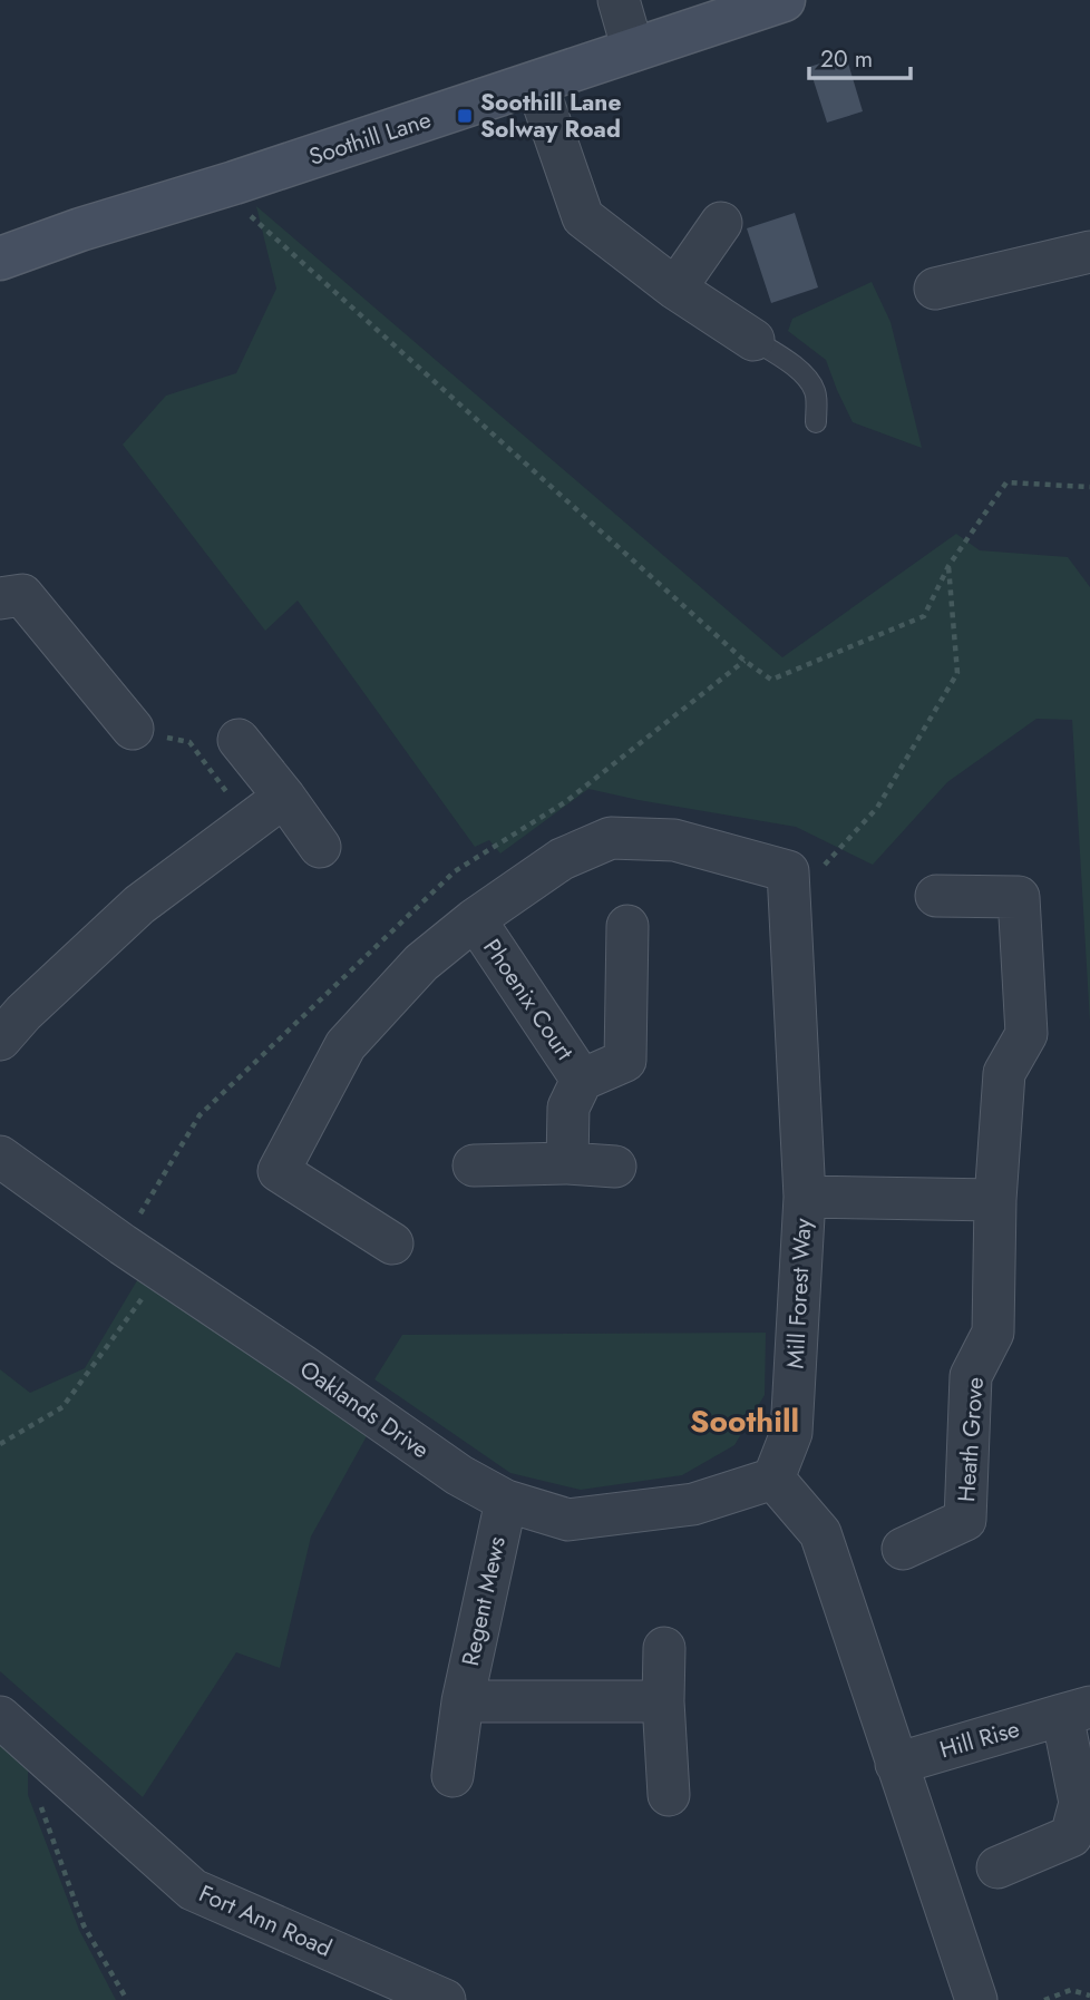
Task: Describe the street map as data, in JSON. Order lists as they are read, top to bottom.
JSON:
{
  "streets": {
    "main road": ["Soothill Lane"],
    "street": [
      "Phoenix Court",
      "Mill Forest Way",
      "Oaklands Drive",
      "Heath Grove",
      "Regent Mews",
      "Hill Rise",
      "Fort Ann Road"
    ]
  },
  "crossings": [
    ["Phoenix Court", "Mill Forest Way"],
    ["Mill Forest Way", "Oaklands Drive"],
    ["Oaklands Drive", "Regent Mews"]
  ],
  "districts": ["Soothill"],
  "places": {
    "transit": ["Soothill Lane Solway Road"]
  },
  "scale_bar": "20 m"
}
